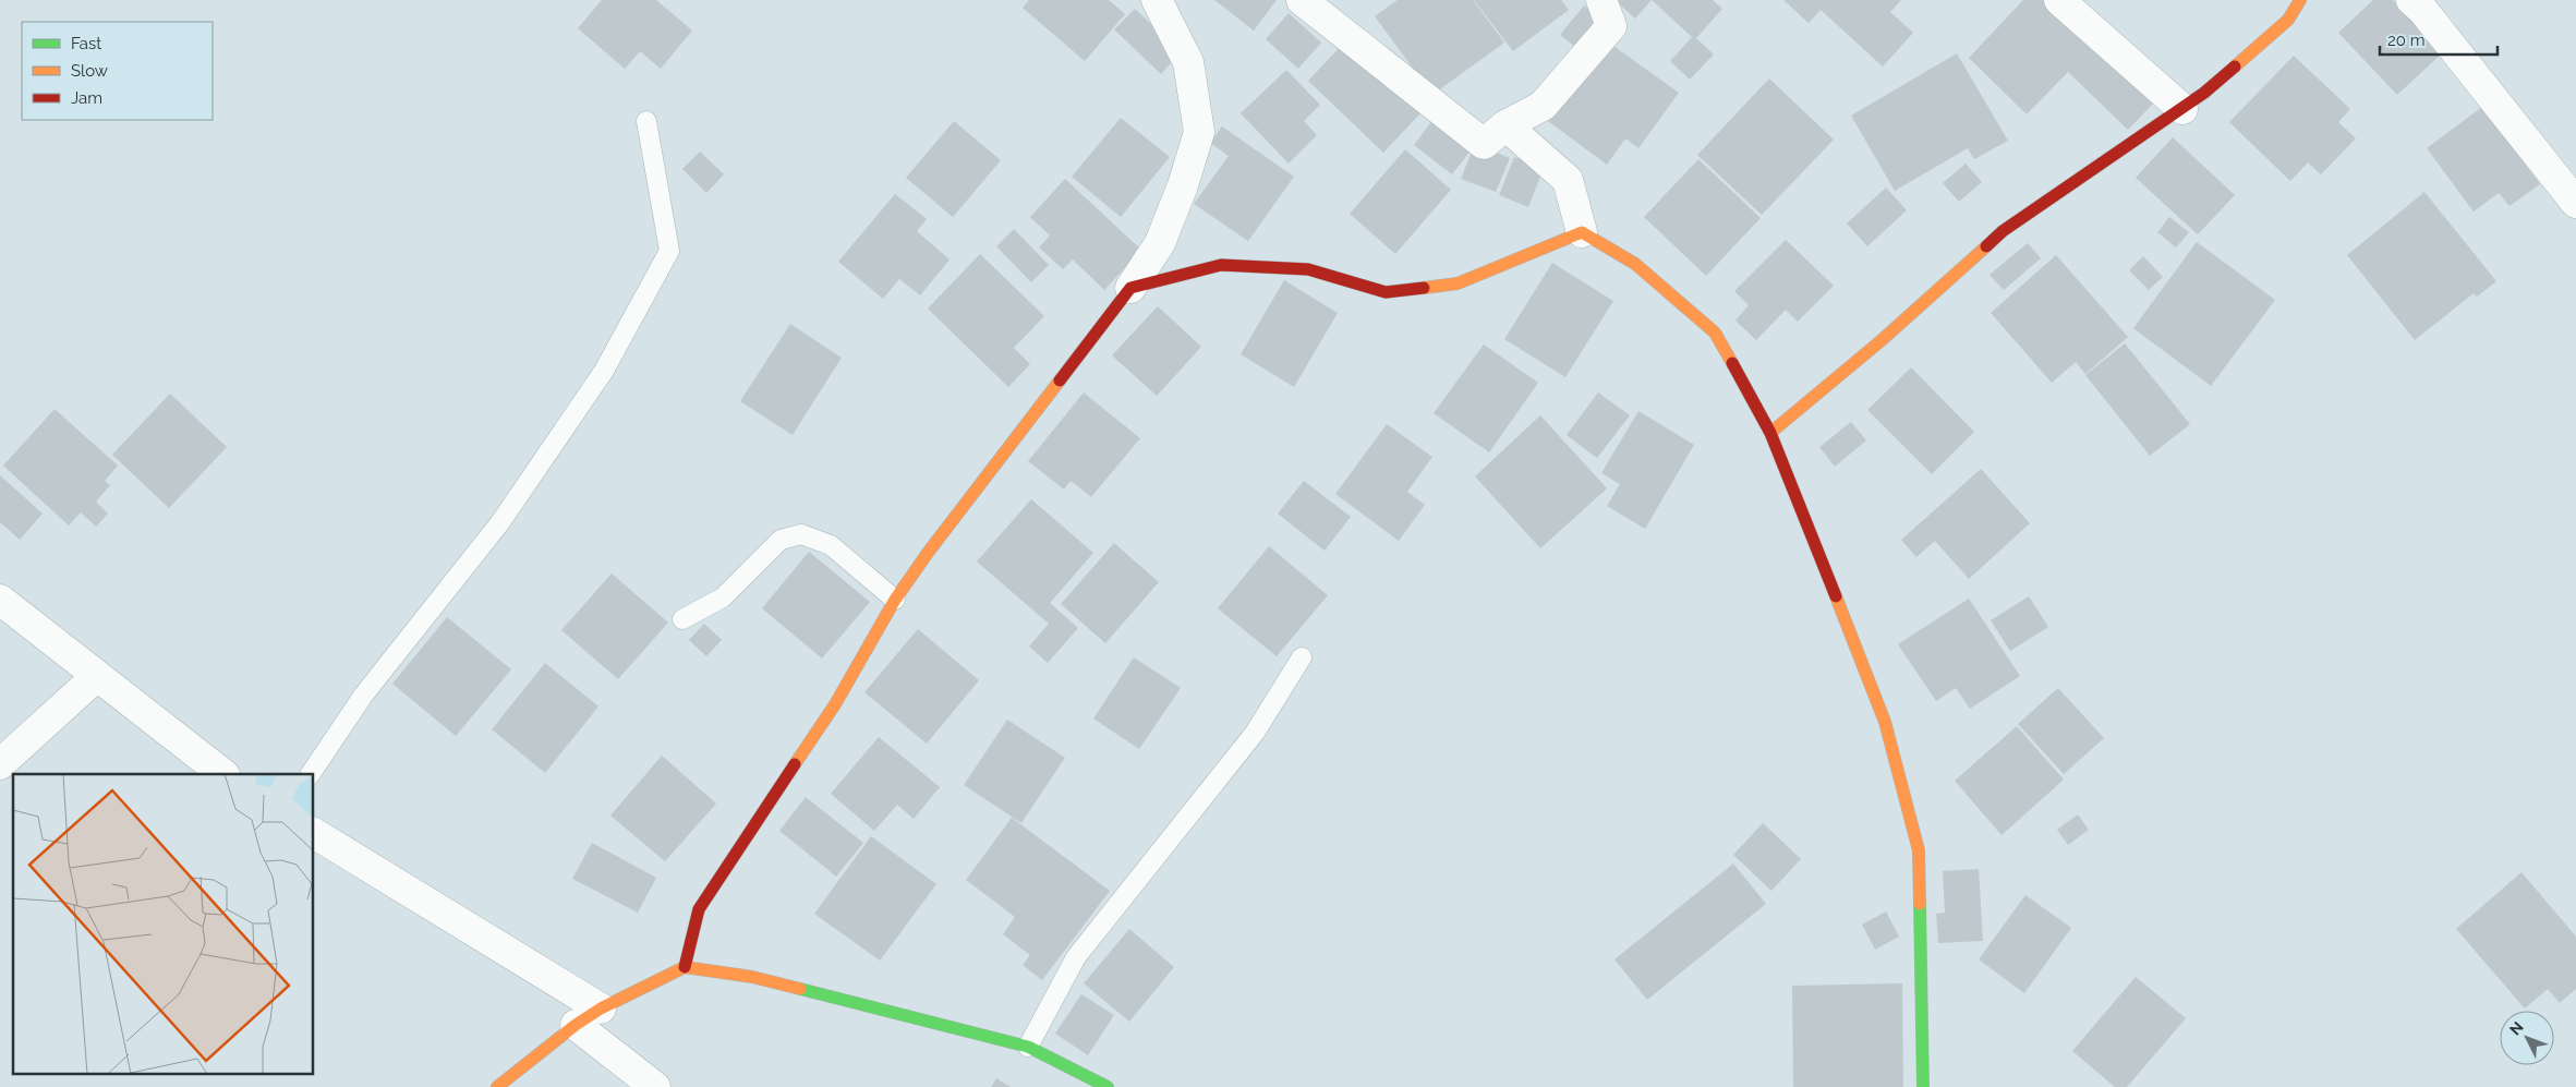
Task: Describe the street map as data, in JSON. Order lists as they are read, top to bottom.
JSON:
{
  "legend": ["Fast", "Slow", "Jam"],
  "scale_bar": "20 m",
  "north": "top left"
}
